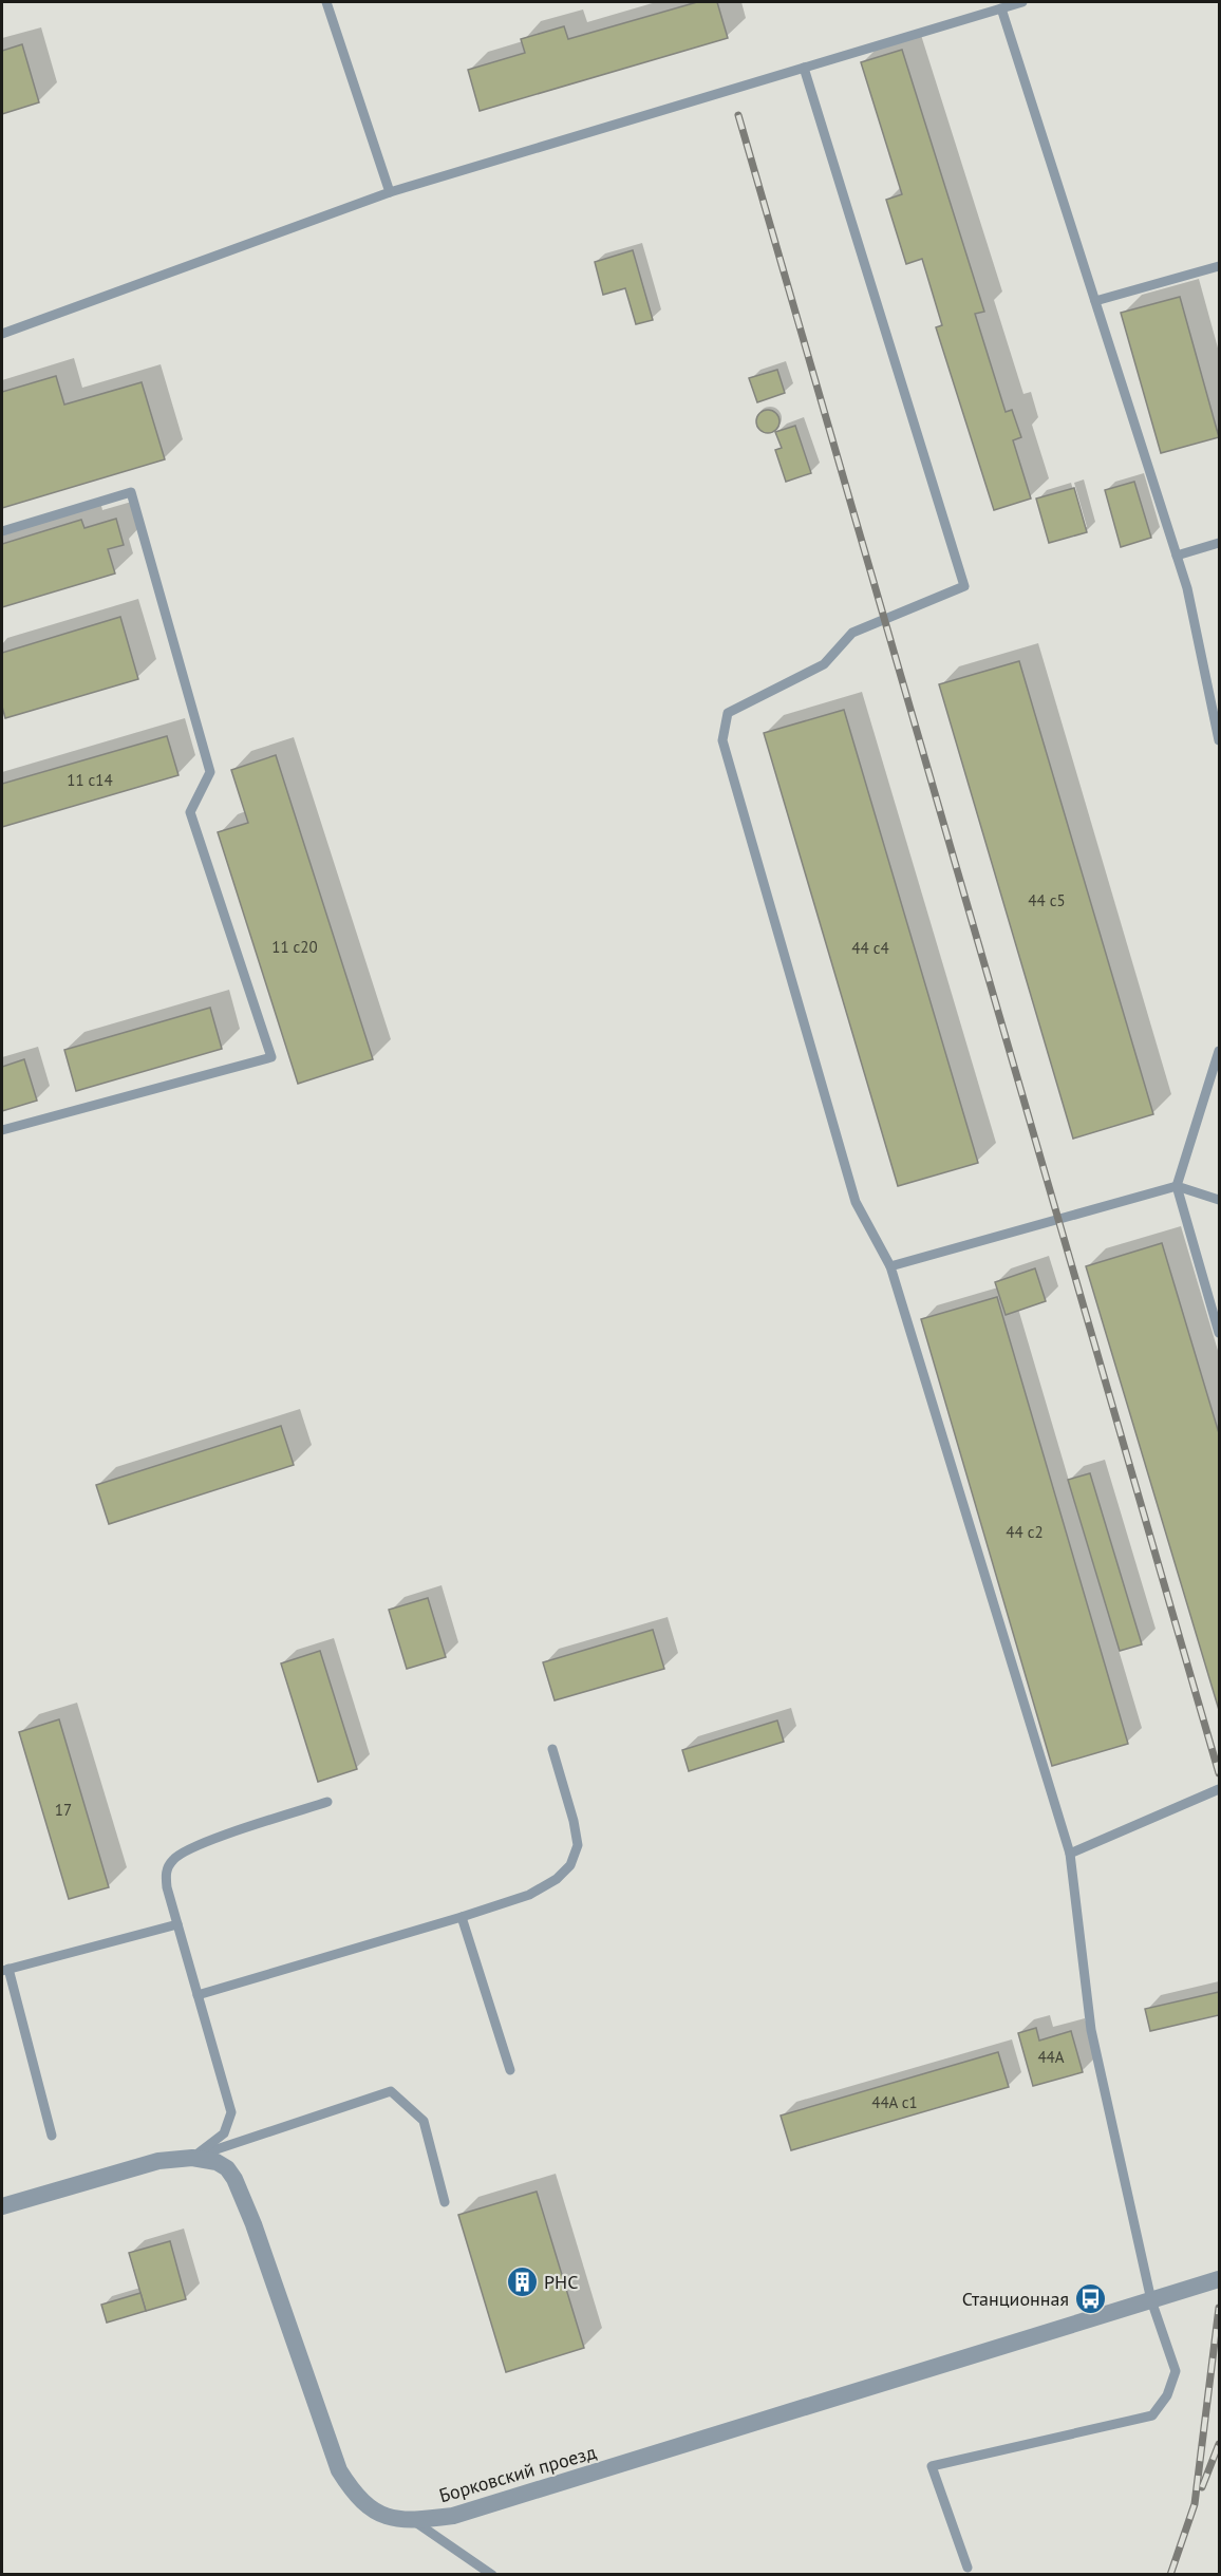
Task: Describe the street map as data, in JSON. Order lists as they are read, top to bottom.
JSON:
{
  "streets": {
    "street": ["Борковский проезд"]
  },
  "places": {
    "building": ["РНС"],
    "bus stop": ["Станционная"]
  },
  "house_numbers": [
    "11 с14",
    "44 с5",
    "11 с20",
    "44 с4",
    "44 с2",
    "17",
    "44А",
    "44А с1"
  ]
}
